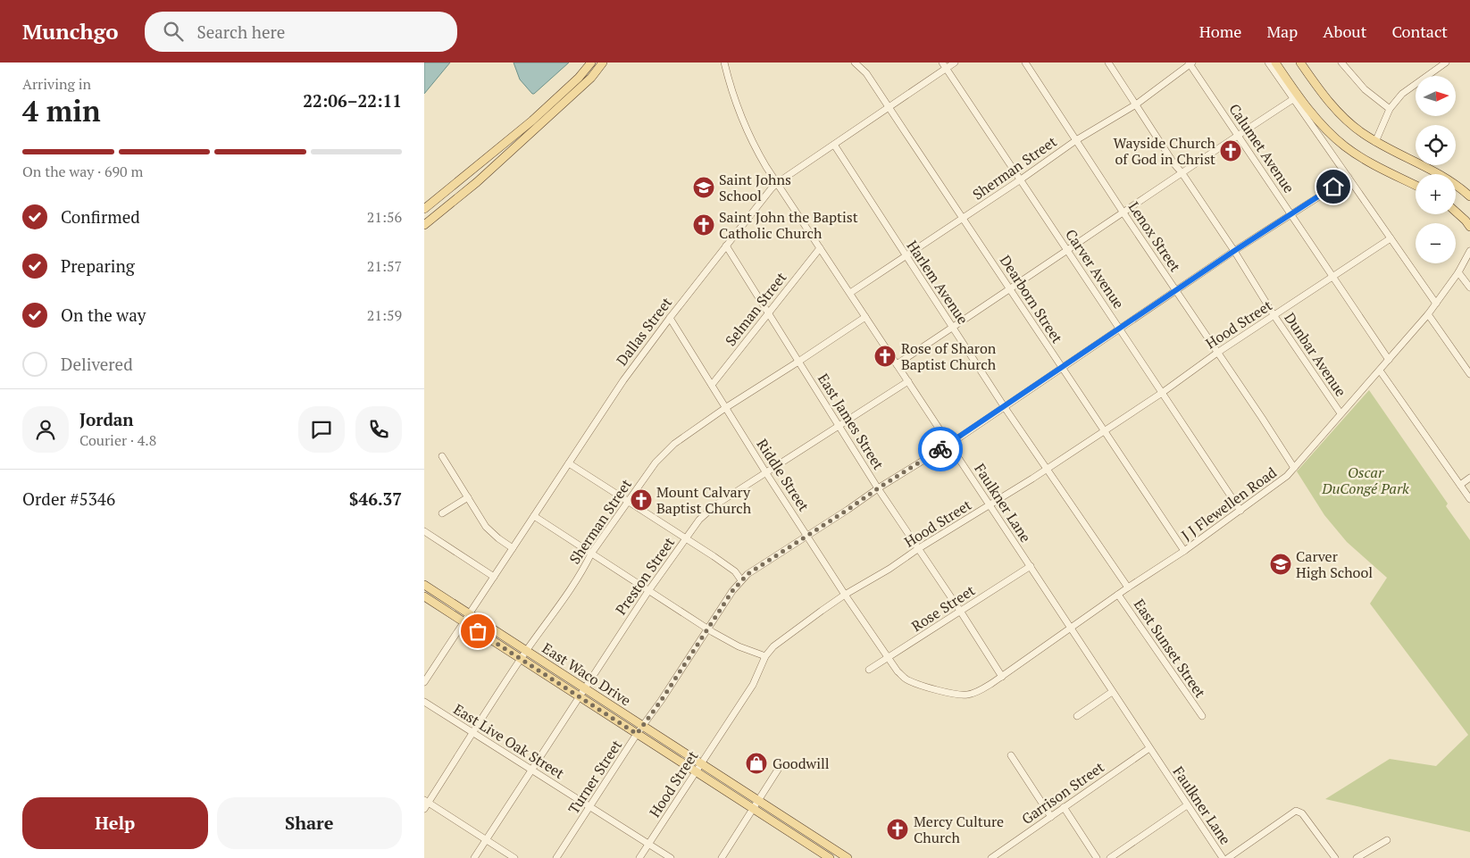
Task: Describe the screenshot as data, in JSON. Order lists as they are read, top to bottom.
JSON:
{
  "streets": {
    "main road": ["East Waco Drive"],
    "street": [
      "Calumet Avenue",
      "Sherman Street",
      "Lenox Street",
      "Carver Avenue",
      "Harlem Avenue",
      "Dearborn Street",
      "Selman Street",
      "Hood Street",
      "Dallas Street",
      "Dunbar Avenue",
      "East James Street",
      "Riddle Street",
      "Faulkner Lane",
      "J J Flewellen Road",
      "Preston Street",
      "Rose Street",
      "East Sunset Street",
      "East Live Oak Street",
      "Turner Street",
      "Garrison Street"
    ]
  },
  "crossings": [
    ["Calumet Avenue", "Sherman Street"],
    ["Calumet Avenue", "Hood Street"],
    ["Calumet Avenue", "J J Flewellen Road"],
    ["Calumet Avenue", "Turner Street"],
    ["Sherman Street", "Lenox Street"],
    ["Sherman Street", "Carver Avenue"],
    ["Sherman Street", "Harlem Avenue"],
    ["Sherman Street", "Dearborn Street"],
    ["Sherman Street", "Dunbar Avenue"],
    ["Sherman Street", "East James Street"],
    ["Sherman Street", "Riddle Street"],
    ["Sherman Street", "Faulkner Lane"],
    ["Sherman Street", "East Waco Drive"],
    ["Sherman Street", "East Live Oak Street"],
    ["Lenox Street", "Hood Street"],
    ["Lenox Street", "J J Flewellen Road"],
    ["Lenox Street", "Turner Street"],
    ["Carver Avenue", "Hood Street"],
    ["Carver Avenue", "Dallas Street"],
    ["Carver Avenue", "J J Flewellen Road"],
    ["Carver Avenue", "Turner Street"],
    ["Harlem Avenue", "Hood Street"],
    ["Harlem Avenue", "Dallas Street"],
    ["Harlem Avenue", "J J Flewellen Road"],
    ["Harlem Avenue", "Turner Street"],
    ["Dearborn Street", "Hood Street"],
    ["Dearborn Street", "Dallas Street"],
    ["Dearborn Street", "J J Flewellen Road"],
    ["Dearborn Street", "Turner Street"],
    ["Selman Street", "East James Street"],
    ["Selman Street", "Riddle Street"],
    ["Selman Street", "Faulkner Lane"],
    ["Hood Street", "Dunbar Avenue"],
    ["Hood Street", "East James Street"],
    ["Hood Street", "Riddle Street"],
    ["Hood Street", "Faulkner Lane"],
    ["Hood Street", "East Waco Drive"],
    ["Hood Street", "East Live Oak Street"],
    ["Dallas Street", "East James Street"],
    ["Dallas Street", "Riddle Street"],
    ["Dallas Street", "Faulkner Lane"],
    ["Dallas Street", "East Waco Drive"],
    ["Dunbar Avenue", "J J Flewellen Road"],
    ["Dunbar Avenue", "Turner Street"],
    ["East James Street", "J J Flewellen Road"],
    ["East James Street", "Preston Street"],
    ["East James Street", "Rose Street"],
    ["East James Street", "Turner Street"],
    ["Riddle Street", "J J Flewellen Road"],
    ["Riddle Street", "Preston Street"],
    ["Riddle Street", "Rose Street"],
    ["Riddle Street", "Turner Street"],
    ["Faulkner Lane", "J J Flewellen Road"],
    ["Faulkner Lane", "Preston Street"],
    ["Faulkner Lane", "Rose Street"],
    ["Faulkner Lane", "Turner Street"],
    ["Faulkner Lane", "Garrison Street"],
    ["J J Flewellen Road", "East Sunset Street"],
    ["Preston Street", "East Waco Drive"],
    ["Preston Street", "East Live Oak Street"],
    ["East Waco Drive", "Turner Street"],
    ["East Live Oak Street", "Turner Street"]
  ],
  "parks": ["Oscar DuCongé Park"],
  "places": {
    "church": [
      "Wayside Church of God in Christ",
      "Saint John the Baptist Catholic Church",
      "Rose of Sharon Baptist Church",
      "Mount Calvary Baptist Church",
      "Mercy Culture Church"
    ],
    "school or university": ["Saint Johns School", "Carver High School"],
    "shop": ["Goodwill"]
  },
  "north": "right",
  "page": {
    "header": "Munchgo",
    "search": "Search here",
    "nav": [
      "Home",
      "Map",
      "About",
      "Contact"
    ],
    "heading": ["4 min", "Arriving in", "22:06–22:11"],
    "panel": [
      "Jordan",
      "Courier · 4.8",
      "Order #5346",
      "$46.37"
    ],
    "map_buttons": ["+", "−"],
    "bar": "On the way · 690 m",
    "list": [
      ["Confirmed", "21:56"],
      ["Preparing", "21:57"],
      ["On the way", "21:59"],
      "Delivered"
    ],
    "buttons": ["Help", "Share"]
  }
}
